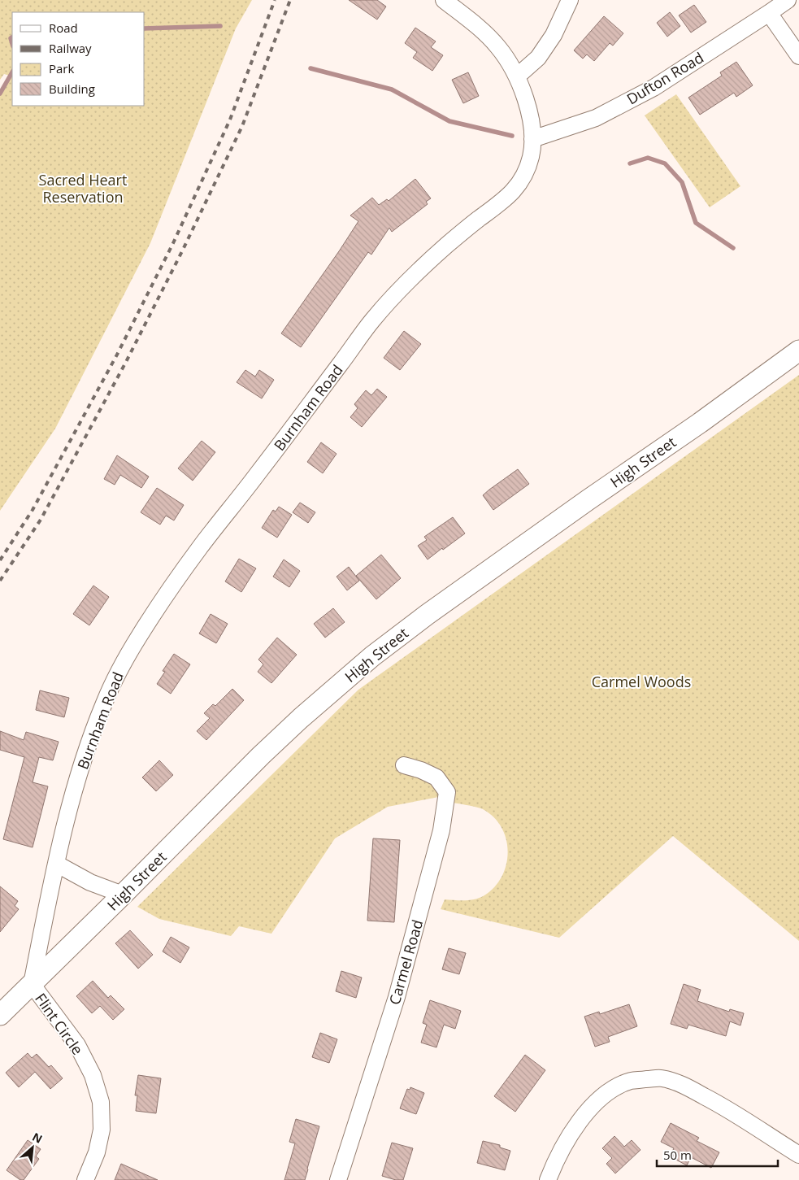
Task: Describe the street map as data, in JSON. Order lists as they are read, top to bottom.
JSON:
{
  "streets": {
    "main road": ["High Street"],
    "street": [
      "Dufton Road",
      "Burnham Road",
      "Carmel Road",
      "Flint Circle"
    ]
  },
  "crossings": [
    ["Dufton Road", "Burnham Road"],
    ["Burnham Road", "High Street"],
    ["Burnham Road", "Flint Circle"],
    ["High Street", "Flint Circle"]
  ],
  "parks": ["Sacred Heart Reservation", "Carmel Woods"],
  "legend": [
    "Road",
    "Railway",
    "Park",
    "Building"
  ],
  "scale_bar": "50 m",
  "north": "top right"
}
